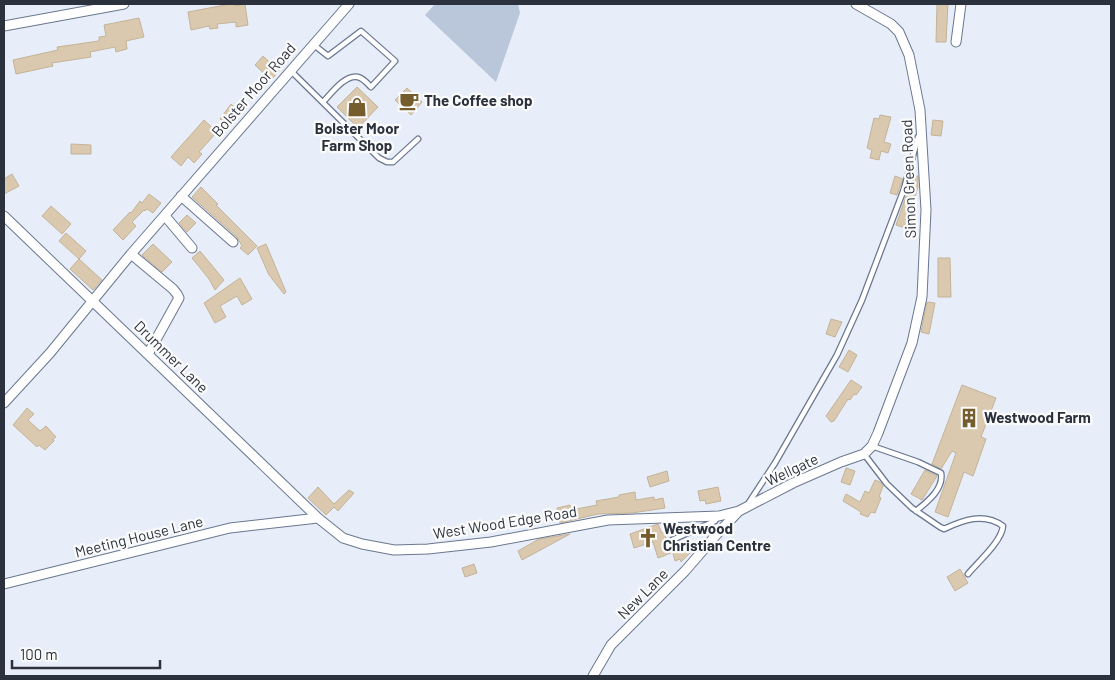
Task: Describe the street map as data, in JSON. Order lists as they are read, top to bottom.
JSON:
{
  "streets": {
    "street": [
      "Bolster Moor Road",
      "Simon Green Road",
      "Drummer Lane",
      "Wellgate",
      "West Wood Edge Road",
      "Meeting House Lane",
      "New Lane"
    ]
  },
  "crossings": [
    ["Bolster Moor Road", "Drummer Lane"],
    ["Simon Green Road", "Wellgate"],
    ["Drummer Lane", "West Wood Edge Road"],
    ["Drummer Lane", "Meeting House Lane"],
    ["Wellgate", "West Wood Edge Road"],
    ["Wellgate", "New Lane"],
    ["West Wood Edge Road", "Meeting House Lane"]
  ],
  "places": {
    "cafe": ["The Coffee shop"],
    "shop": ["Bolster Moor Farm Shop"],
    "building": ["Westwood Farm"],
    "church": ["Westwood Christian Centre"]
  },
  "scale_bar": "100 m"
}
